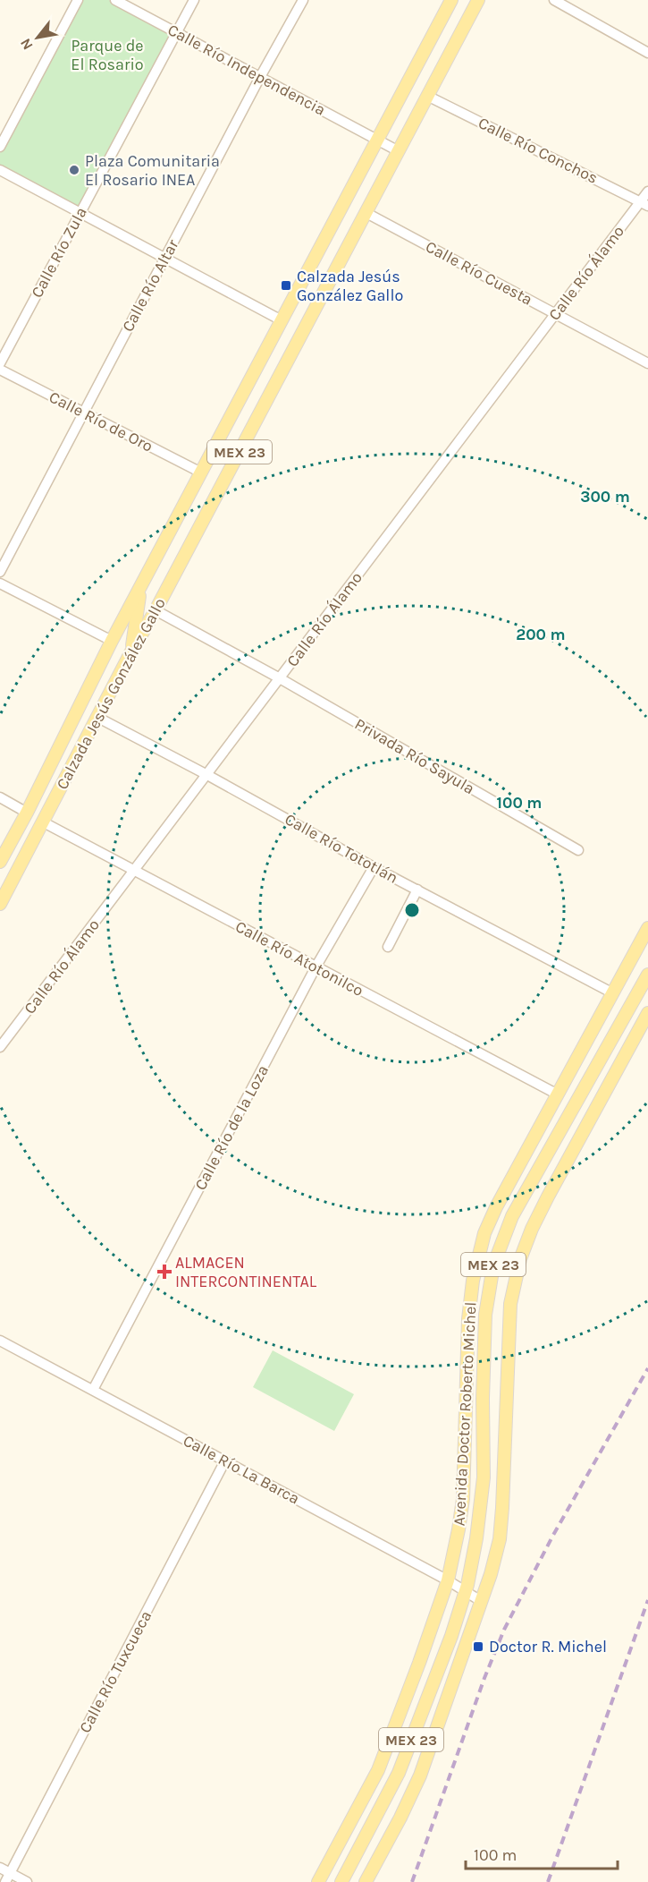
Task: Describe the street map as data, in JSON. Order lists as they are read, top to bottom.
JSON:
{
  "streets": {
    "main road": ["MEX 23", "Calzada Jesús González Gallo", "Avenida Doctor Roberto Michel"],
    "street": [
      "Calle Río Independencia",
      "Calle Río Conchos",
      "Calle Río Zula",
      "Calle Río Cuesta",
      "Calle Río Álamo",
      "Calle Río Altar",
      "Calle Río de Oro",
      "Privada Río Sayula",
      "Calle Río Tototlán",
      "Calle Río Atotonilco",
      "Calle Río de la Loza",
      "Calle Río La Barca",
      "Calle Río Tuxcueca"
    ]
  },
  "crossings": [
    ["Calle Río Independencia", "Calle Río Zula"],
    ["Calle Río Independencia", "Calle Río Altar"],
    ["Calle Río Independencia", "Calzada Jesús González Gallo"],
    ["Calle Río Conchos", "Calle Río Álamo"],
    ["Calle Río Conchos", "Calzada Jesús González Gallo"],
    ["Calle Río Cuesta", "Calle Río Álamo"],
    ["Calle Río Cuesta", "Calzada Jesús González Gallo"],
    ["Calle Río Álamo", "Privada Río Sayula"],
    ["Calle Río Álamo", "Calle Río Tototlán"],
    ["Calle Río Álamo", "Calle Río Atotonilco"],
    ["Calle Río Altar", "Calle Río de Oro"],
    ["Calle Río de Oro", "Calzada Jesús González Gallo"],
    ["Calzada Jesús González Gallo", "Privada Río Sayula"],
    ["Calzada Jesús González Gallo", "Calle Río Tototlán"],
    ["Calzada Jesús González Gallo", "Calle Río Atotonilco"],
    ["Calle Río Tototlán", "Calle Río de la Loza"],
    ["Calle Río Tototlán", "Avenida Doctor Roberto Michel"],
    ["Calle Río Atotonilco", "Calle Río de la Loza"],
    ["Calle Río Atotonilco", "Avenida Doctor Roberto Michel"],
    ["Calle Río de la Loza", "Calle Río La Barca"],
    ["Avenida Doctor Roberto Michel", "Calle Río La Barca"],
    ["Calle Río La Barca", "Calle Río Tuxcueca"]
  ],
  "parks": ["Parque de El Rosario"],
  "places": {
    "other": ["Plaza Comunitaria El Rosario INEA"],
    "transit": ["Calzada Jesús González Gallo", "Doctor R. Michel"],
    "health": ["ALMACEN INTERCONTINENTAL"]
  },
  "scale_bar": "100 m",
  "north": "bottom left",
  "rings": ["300 m", "200 m", "100 m"]
}
